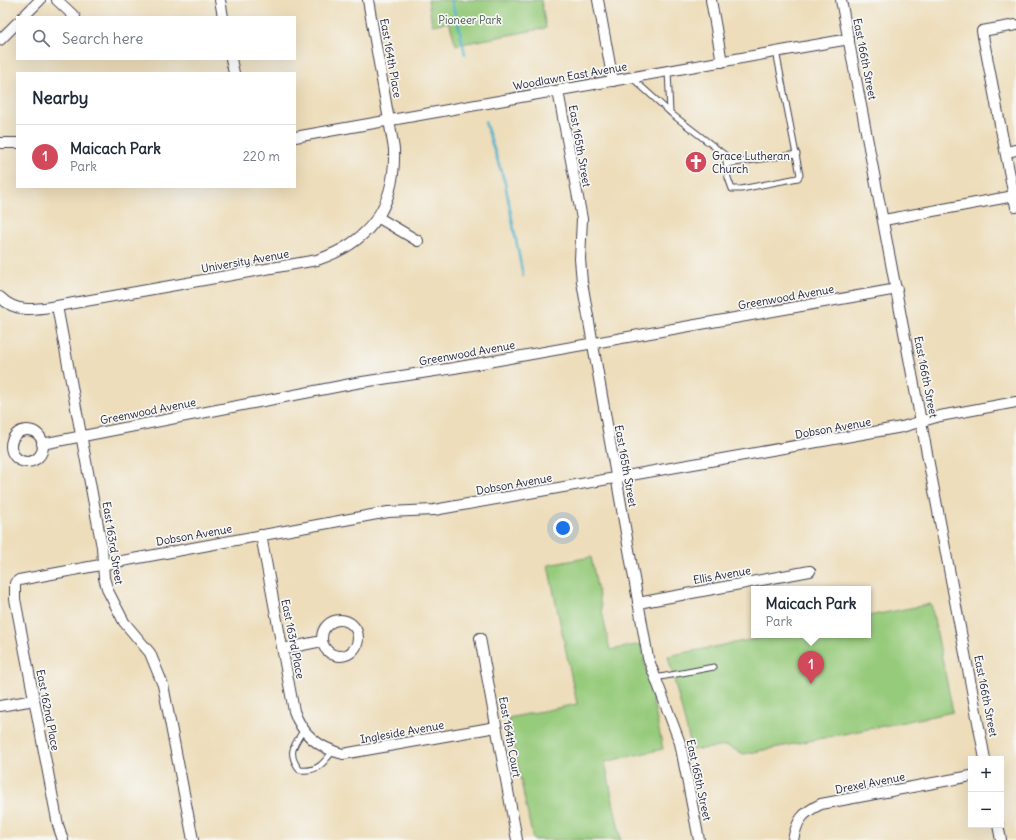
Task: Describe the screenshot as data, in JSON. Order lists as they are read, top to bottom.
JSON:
{
  "streets": {
    "street": [
      "East 164th Place",
      "East 166th Street",
      "Woodlawn East Avenue",
      "East 165th Street",
      "University Avenue",
      "Greenwood Avenue",
      "Dobson Avenue",
      "East 163rd Street",
      "Ellis Avenue",
      "East 163rd Place",
      "East 162nd Place",
      "Ingleside Avenue",
      "East 164th Court",
      "Drexel Avenue"
    ]
  },
  "crossings": [
    ["East 164th Place", "Woodlawn East Avenue"],
    ["East 164th Place", "University Avenue"],
    ["East 166th Street", "Woodlawn East Avenue"],
    ["East 166th Street", "Greenwood Avenue"],
    ["East 166th Street", "Dobson Avenue"],
    ["Woodlawn East Avenue", "East 165th Street"],
    ["Woodlawn East Avenue", "University Avenue"],
    ["East 165th Street", "Greenwood Avenue"],
    ["East 165th Street", "Dobson Avenue"],
    ["East 165th Street", "Ellis Avenue"],
    ["University Avenue", "East 163rd Street"],
    ["Greenwood Avenue", "East 163rd Street"],
    ["Dobson Avenue", "East 163rd Street"],
    ["Dobson Avenue", "East 163rd Place"],
    ["Dobson Avenue", "East 162nd Place"],
    ["East 163rd Place", "Ingleside Avenue"],
    ["Ingleside Avenue", "East 164th Court"]
  ],
  "parks": ["Pioneer Park"],
  "places": {
    "church": ["Grace Lutheran Church"]
  },
  "page": {
    "search": "Search here",
    "heading": "Nearby",
    "list": [
      {
        "mark": "1",
        "name": "Maicach Park",
        "note": "Park",
        "value": "220 m"
      }
    ],
    "popup": ["Maicach Park", "Park"],
    "pins": "1",
    "map_buttons": ["+", "−"]
  }
}
